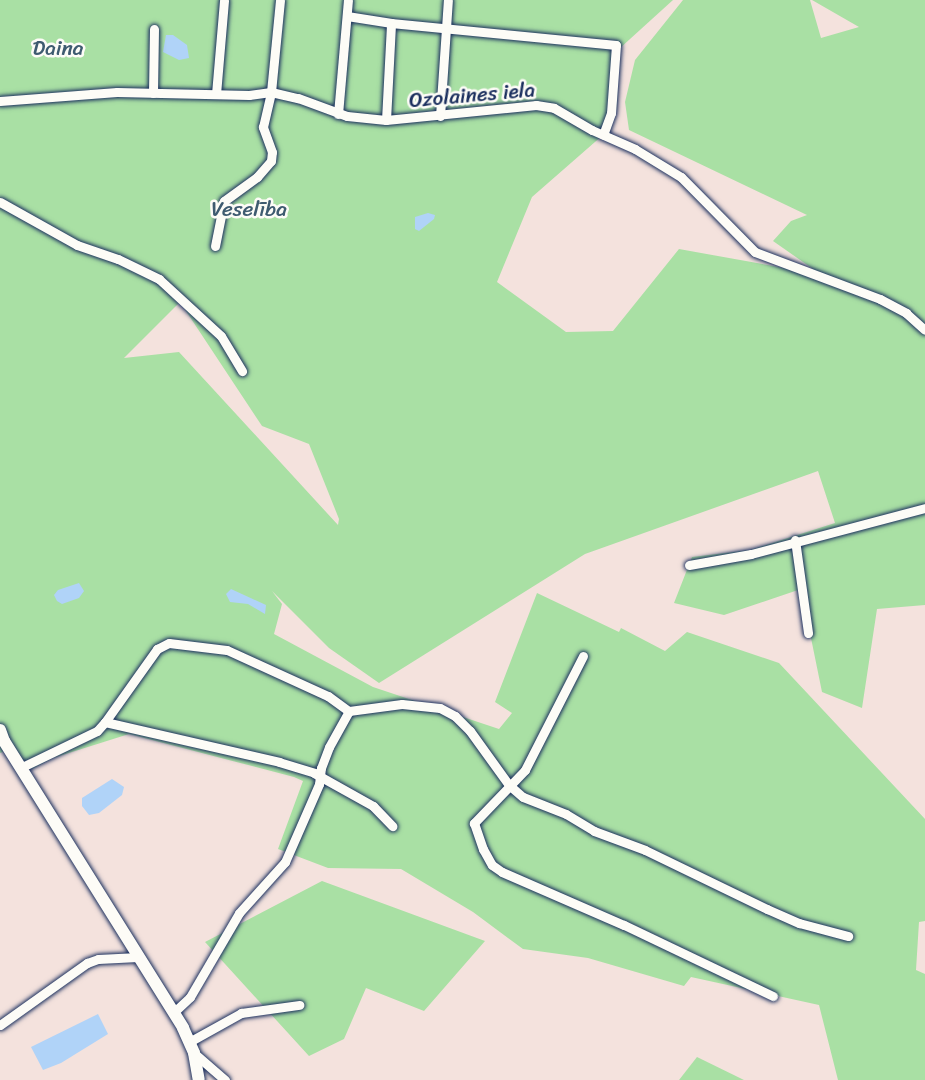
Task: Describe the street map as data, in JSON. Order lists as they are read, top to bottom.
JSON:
{
  "streets": {
    "street": ["Ozolaines iela"]
  },
  "parks": ["Daina", "Veselība"]
}
